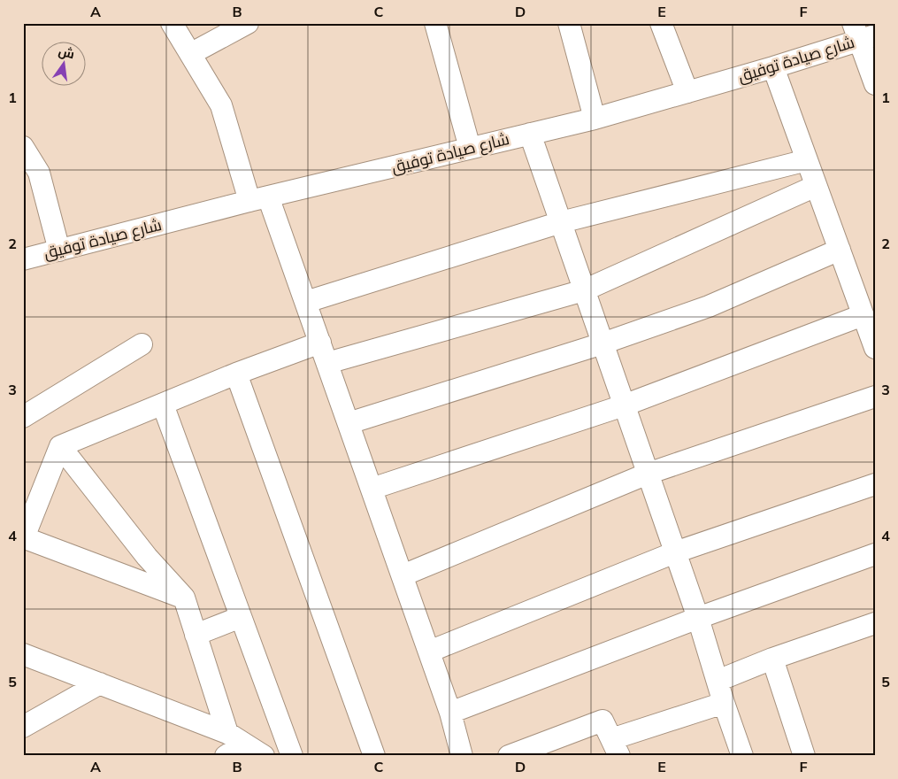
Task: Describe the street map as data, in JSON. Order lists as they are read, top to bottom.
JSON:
{
  "streets": {
    "street": ["شارع صيادة توفيق"]
  },
  "north": "top",
  "grid": {
    "columns": [
      "A",
      "B",
      "C",
      "D",
      "E",
      "F"
    ],
    "rows": [
      "1",
      "2",
      "3",
      "4",
      "5"
    ]
  }
}
